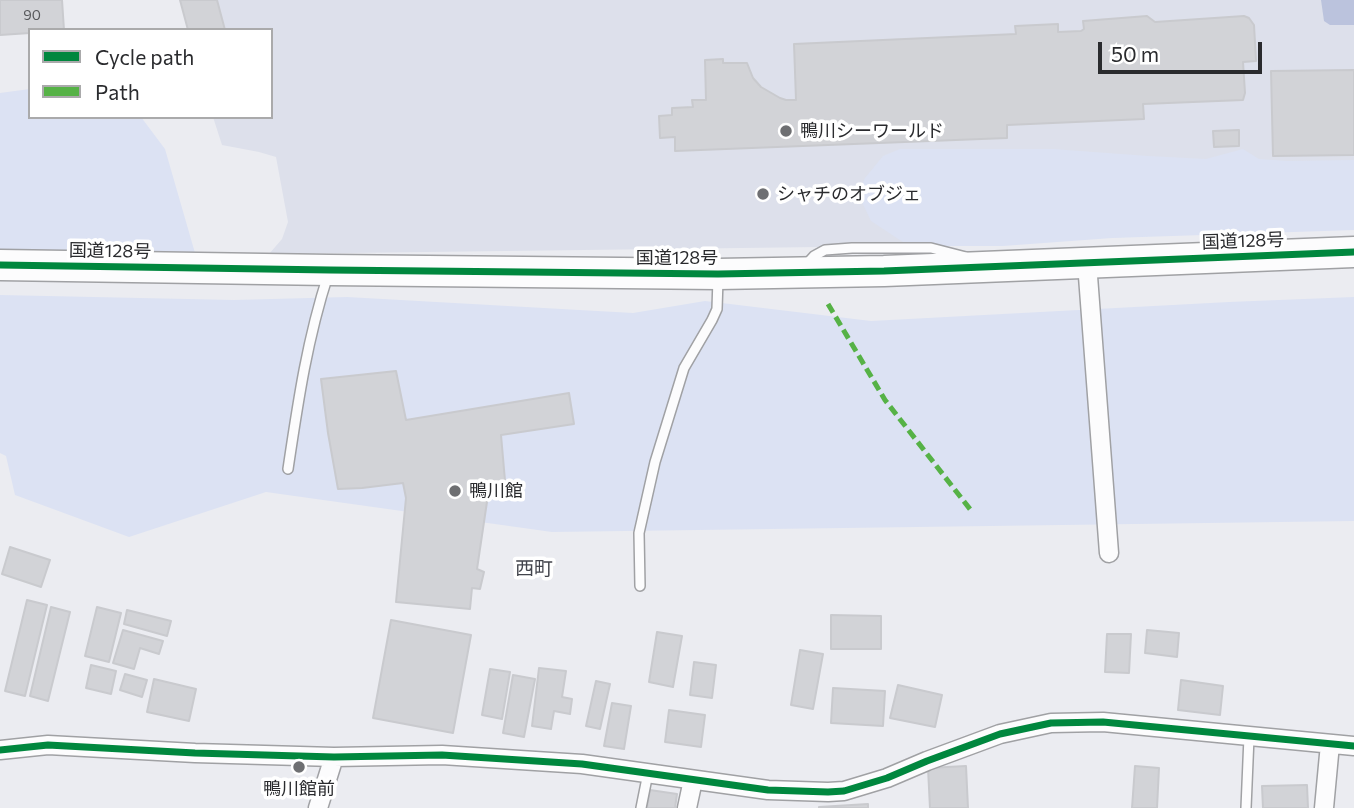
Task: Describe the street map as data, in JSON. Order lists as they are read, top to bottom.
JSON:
{
  "streets": {
    "highway": ["国道128号"]
  },
  "districts": ["西町"],
  "places": [
    "鴨川シーワールド",
    "シャチのオブジェ",
    "鴨川館",
    "鴨川館前"
  ],
  "house_numbers": ["90"],
  "legend": ["Cycle path", "Path"],
  "scale_bar": "50 m"
}
